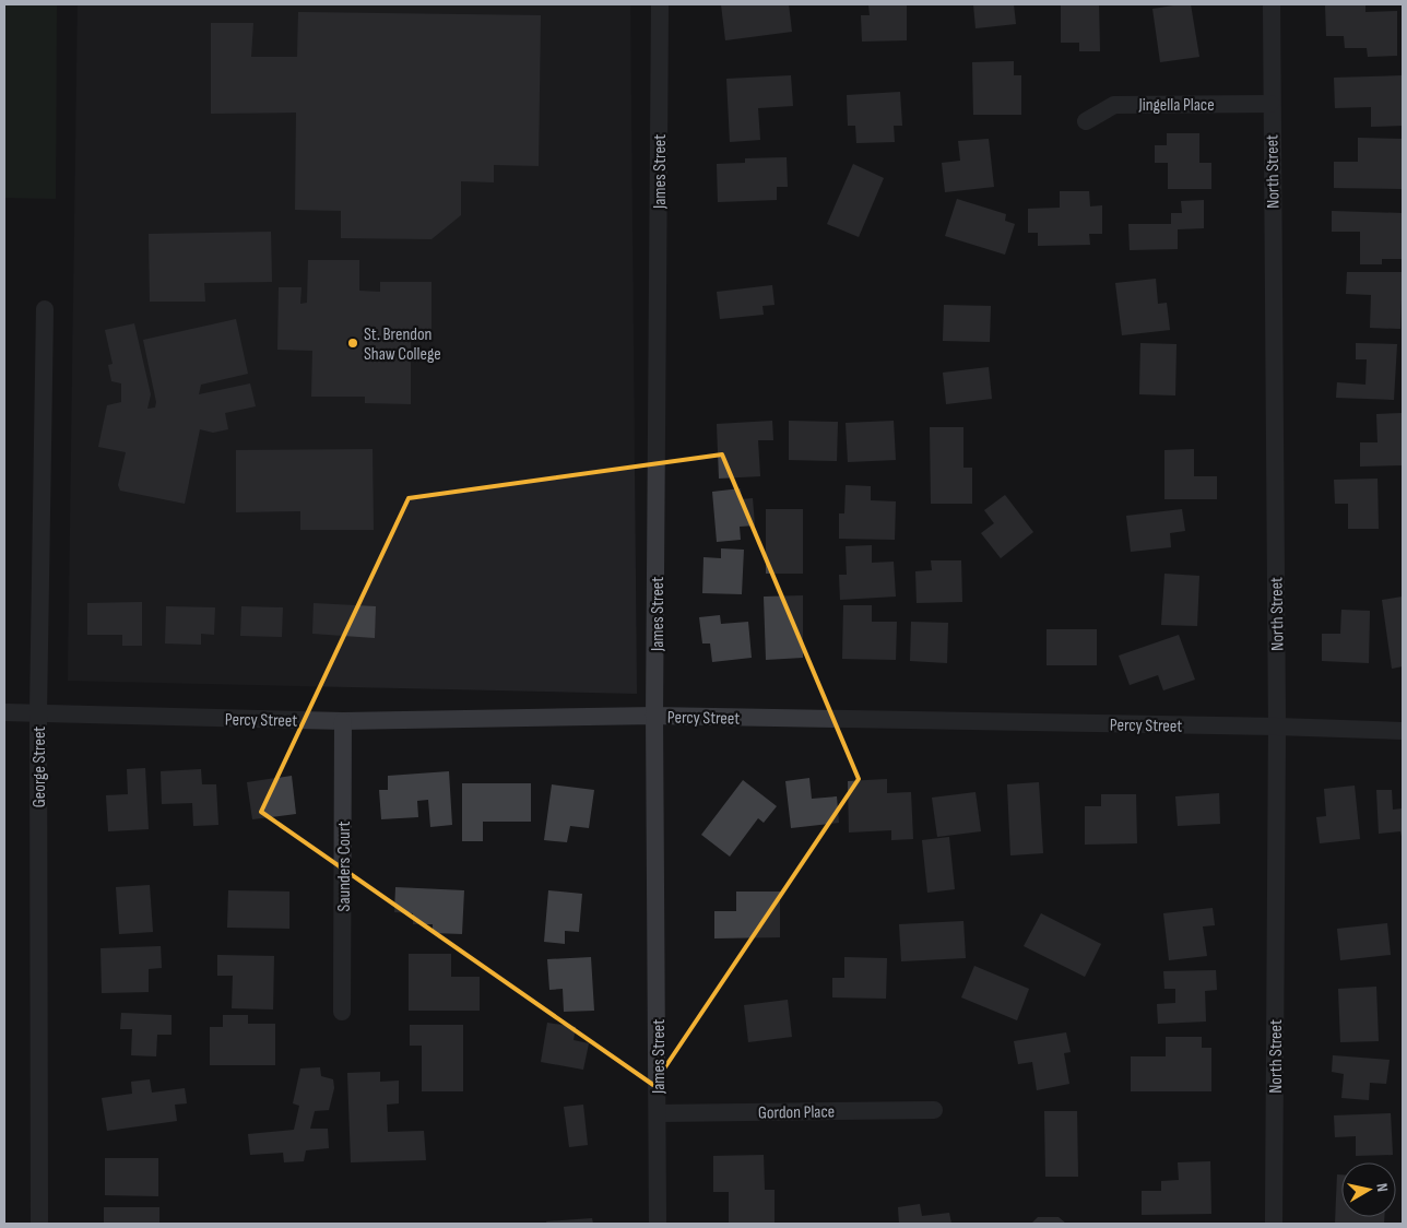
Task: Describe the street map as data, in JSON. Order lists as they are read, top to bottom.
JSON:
{
  "streets": {
    "street": [
      "Jingella Place",
      "James Street",
      "North Street",
      "Percy Street",
      "George Street",
      "Saunders Court",
      "Gordon Place"
    ]
  },
  "crossings": [
    ["Jingella Place", "North Street"],
    ["James Street", "Percy Street"],
    ["James Street", "Gordon Place"],
    ["North Street", "Percy Street"],
    ["Percy Street", "George Street"],
    ["Percy Street", "Saunders Court"]
  ],
  "places": ["St. Brendon Shaw College"],
  "north": "right"
}
